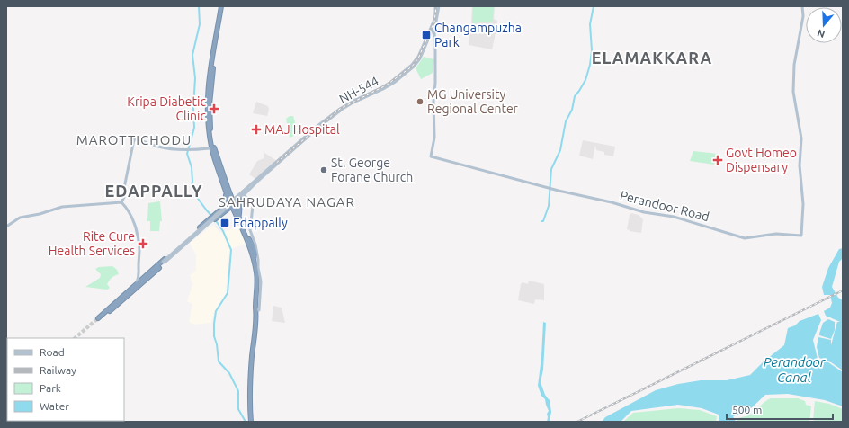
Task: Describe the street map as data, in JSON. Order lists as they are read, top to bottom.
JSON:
{
  "streets": {
    "main road": ["NH-544", "Perandoor Road"]
  },
  "crossings": [
    ["NH-544", "Perandoor Road"]
  ],
  "districts": [
    "ELAMAKKARA",
    "MAROTTICHODU",
    "EDAPPALLY",
    "SAHRUDAYA NAGAR"
  ],
  "water": ["Perandoor Canal"],
  "places": {
    "transit": ["Changampuzha Park", "Edappally"],
    "other": ["MG University Regional Center", "St. George Forane Church"],
    "health": [
      "Kripa Diabetic Clinic",
      "MAJ Hospital",
      "Govt Homeo Dispensary",
      "Rite Cure Health Services"
    ]
  },
  "legend": [
    "Road",
    "Railway",
    "Park",
    "Water"
  ],
  "scale_bar": "500 m",
  "north": "bottom"
}
